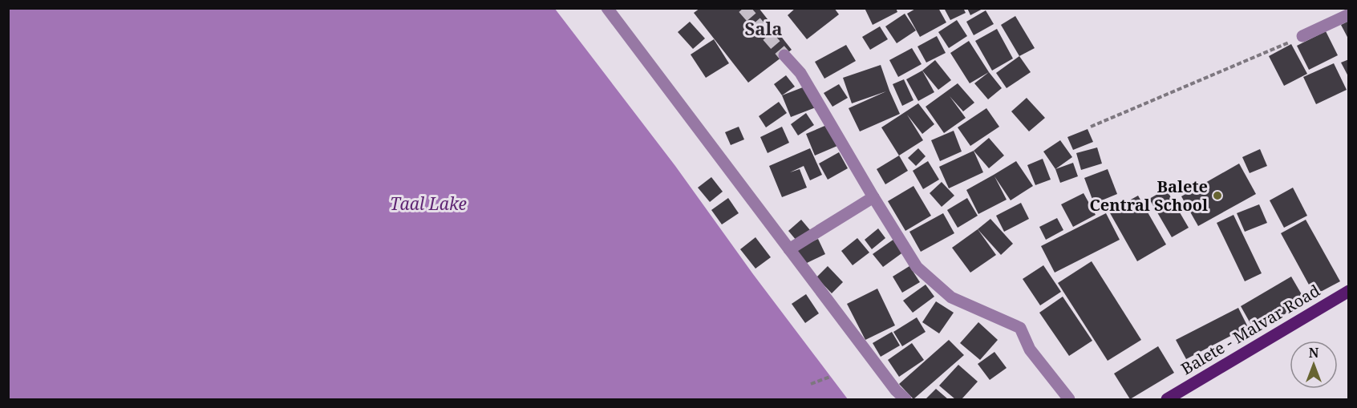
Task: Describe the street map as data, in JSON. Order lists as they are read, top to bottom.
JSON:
{
  "streets": {
    "main road": ["Balete - Malvar Road"]
  },
  "districts": ["Sala"],
  "water": ["Taal Lake"],
  "places": ["Balete Central School"],
  "north": "top"
}
